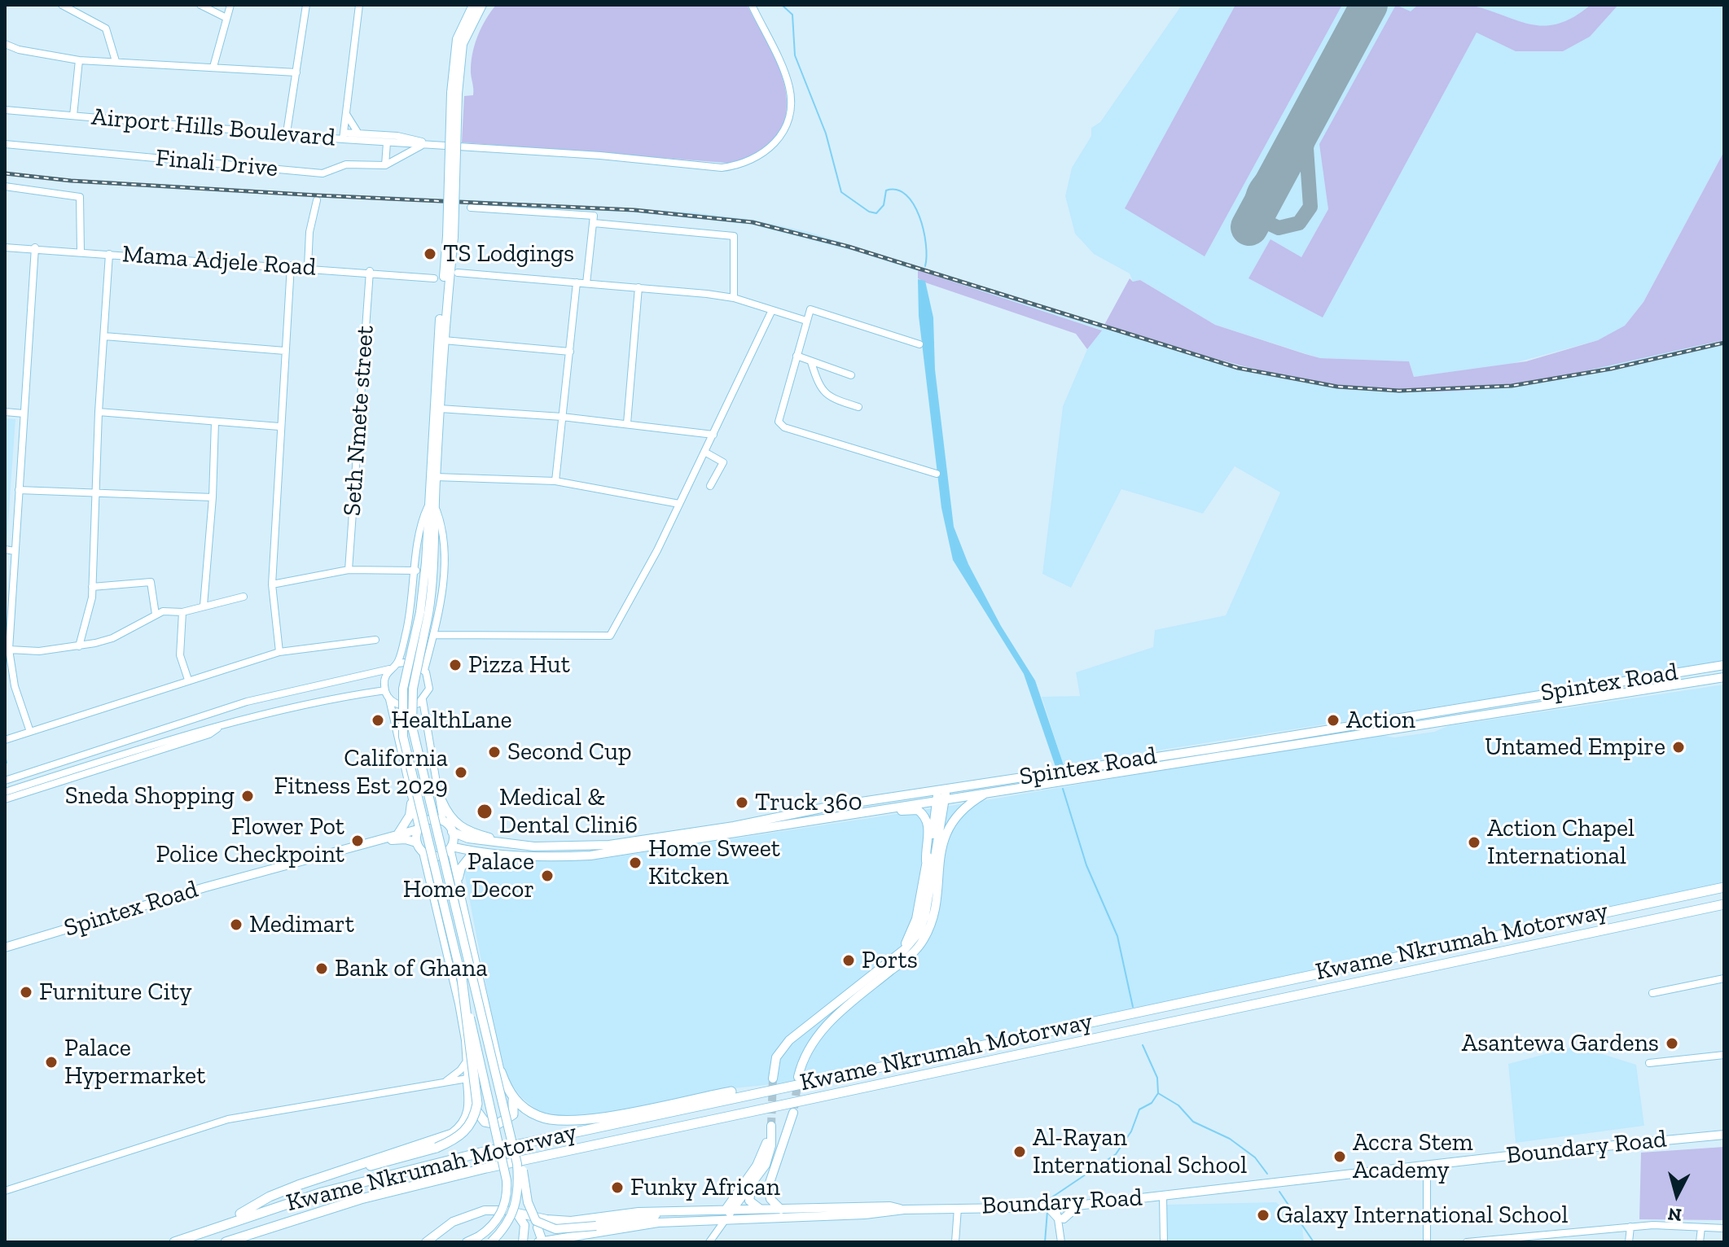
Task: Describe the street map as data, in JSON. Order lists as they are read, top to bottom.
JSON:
{
  "streets": {
    "highway": ["Kwame Nkrumah Motorway"],
    "main road": ["Spintex Road", "Boundary Road"],
    "street": [
      "Airport Hills Boulevard",
      "Finali Drive",
      "Mama Adjele Road",
      "Seth Nmete street"
    ]
  },
  "crossings": [
    ["Mama Adjele Road", "Seth Nmete street"]
  ],
  "places": [
    "TS Lodgings",
    "Pizza Hut",
    "HealthLane",
    "Action",
    "Untamed Empire",
    "Second Cup",
    "California Fitness Est 2029",
    "Sneda Shopping",
    "Truck 360",
    "Medical & Dental Clini6",
    "Flower Pot Police Checkpoint",
    "Action Chapel International",
    "Home Sweet Kitcken",
    "Palace Home Decor",
    "Medimart",
    "Ports",
    "Bank of Ghana",
    "Furniture City",
    "Asantewa Gardens",
    "Palace Hypermarket",
    "Al-Rayan International School",
    "Accra Stem Academy",
    "Funky African",
    "Galaxy International School"
  ],
  "north": "bottom"
}
